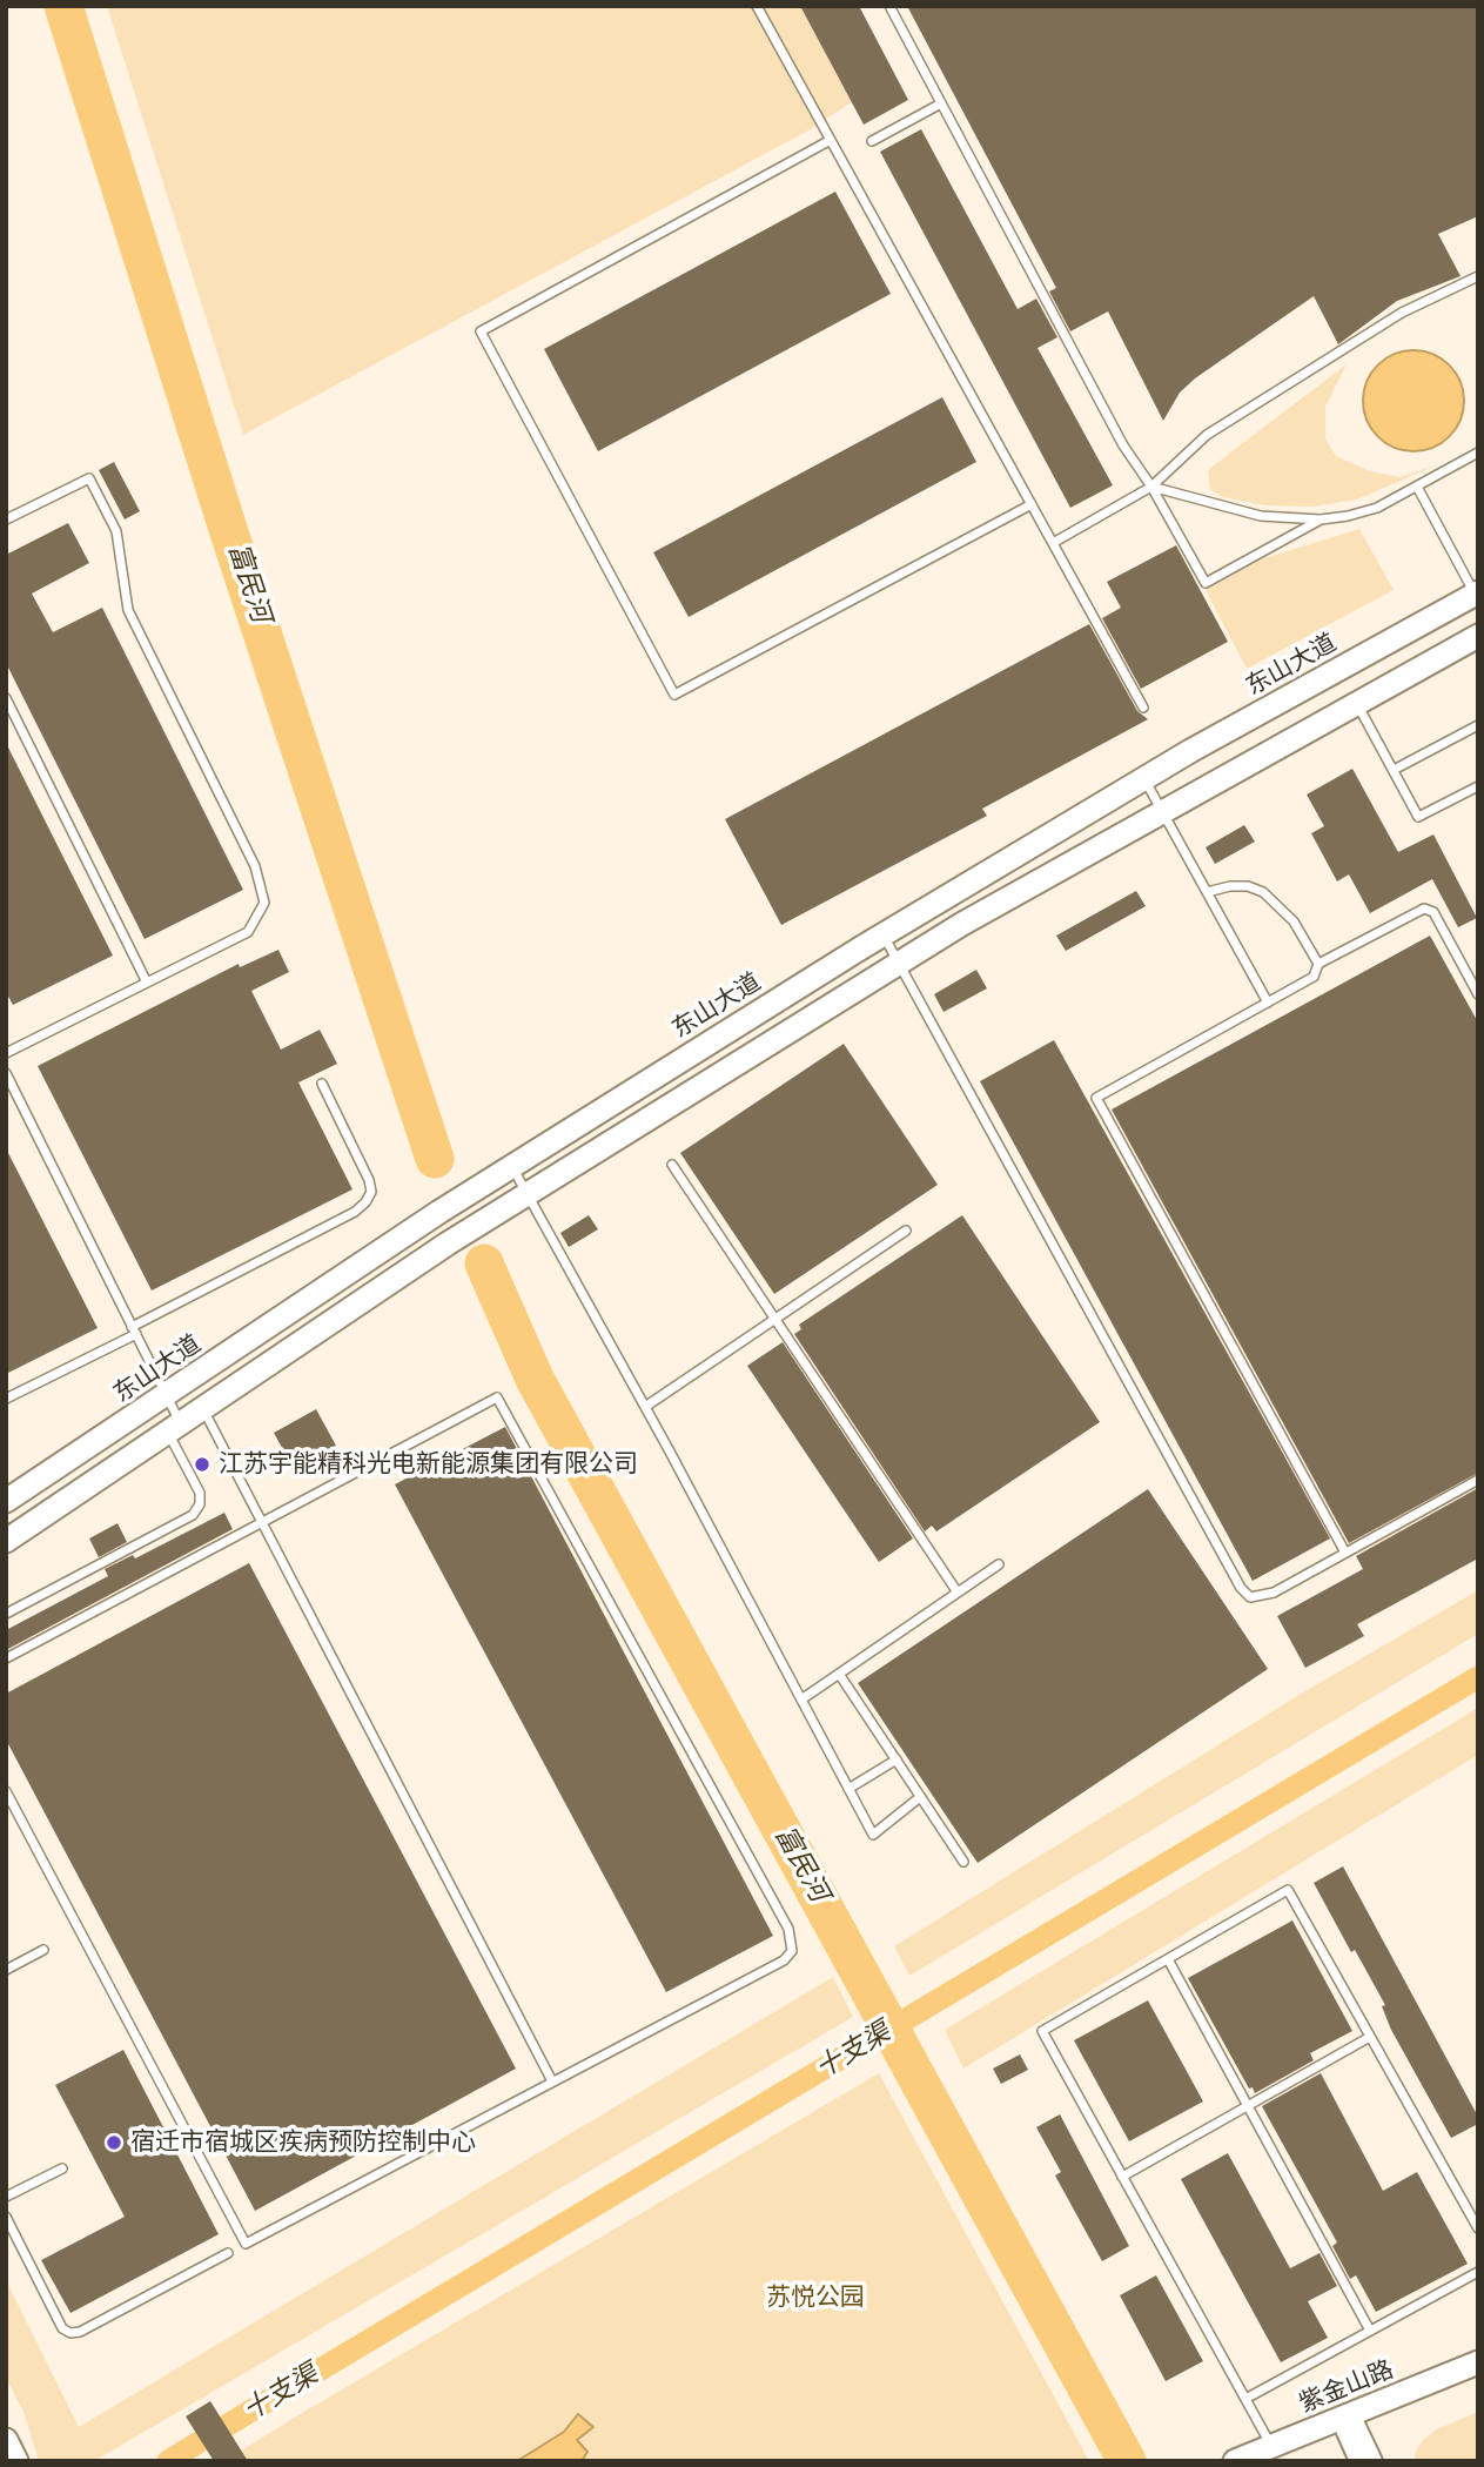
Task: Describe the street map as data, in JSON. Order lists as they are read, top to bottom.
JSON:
{
  "streets": {
    "main road": ["东山大道", "紫金山路"]
  },
  "water": ["富民河", "十支渠"],
  "parks": ["苏悦公园"],
  "places": ["江苏宇能精科光电新能源集团有限公司", "宿迁市宿城区疾病预防控制中心"]
}
